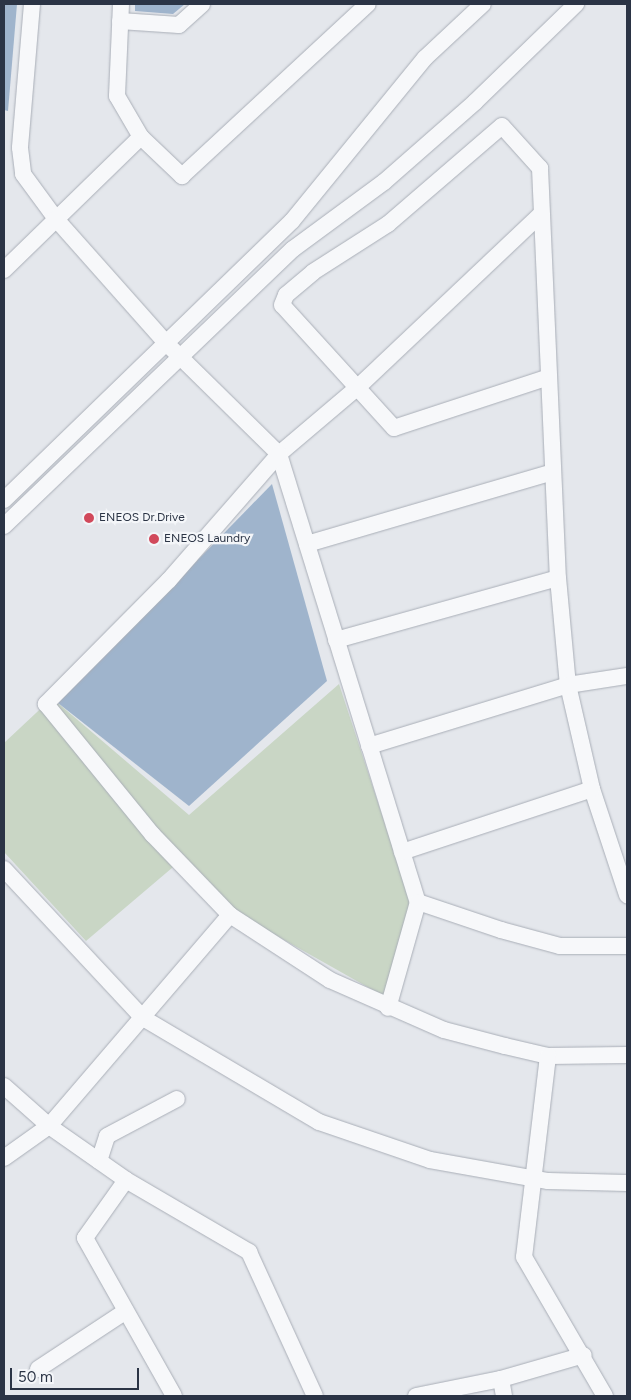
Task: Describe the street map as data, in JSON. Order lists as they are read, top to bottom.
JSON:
{
  "places": ["ENEOS Dr.Drive", "ENEOS Laundry"],
  "scale_bar": "50 m"
}
